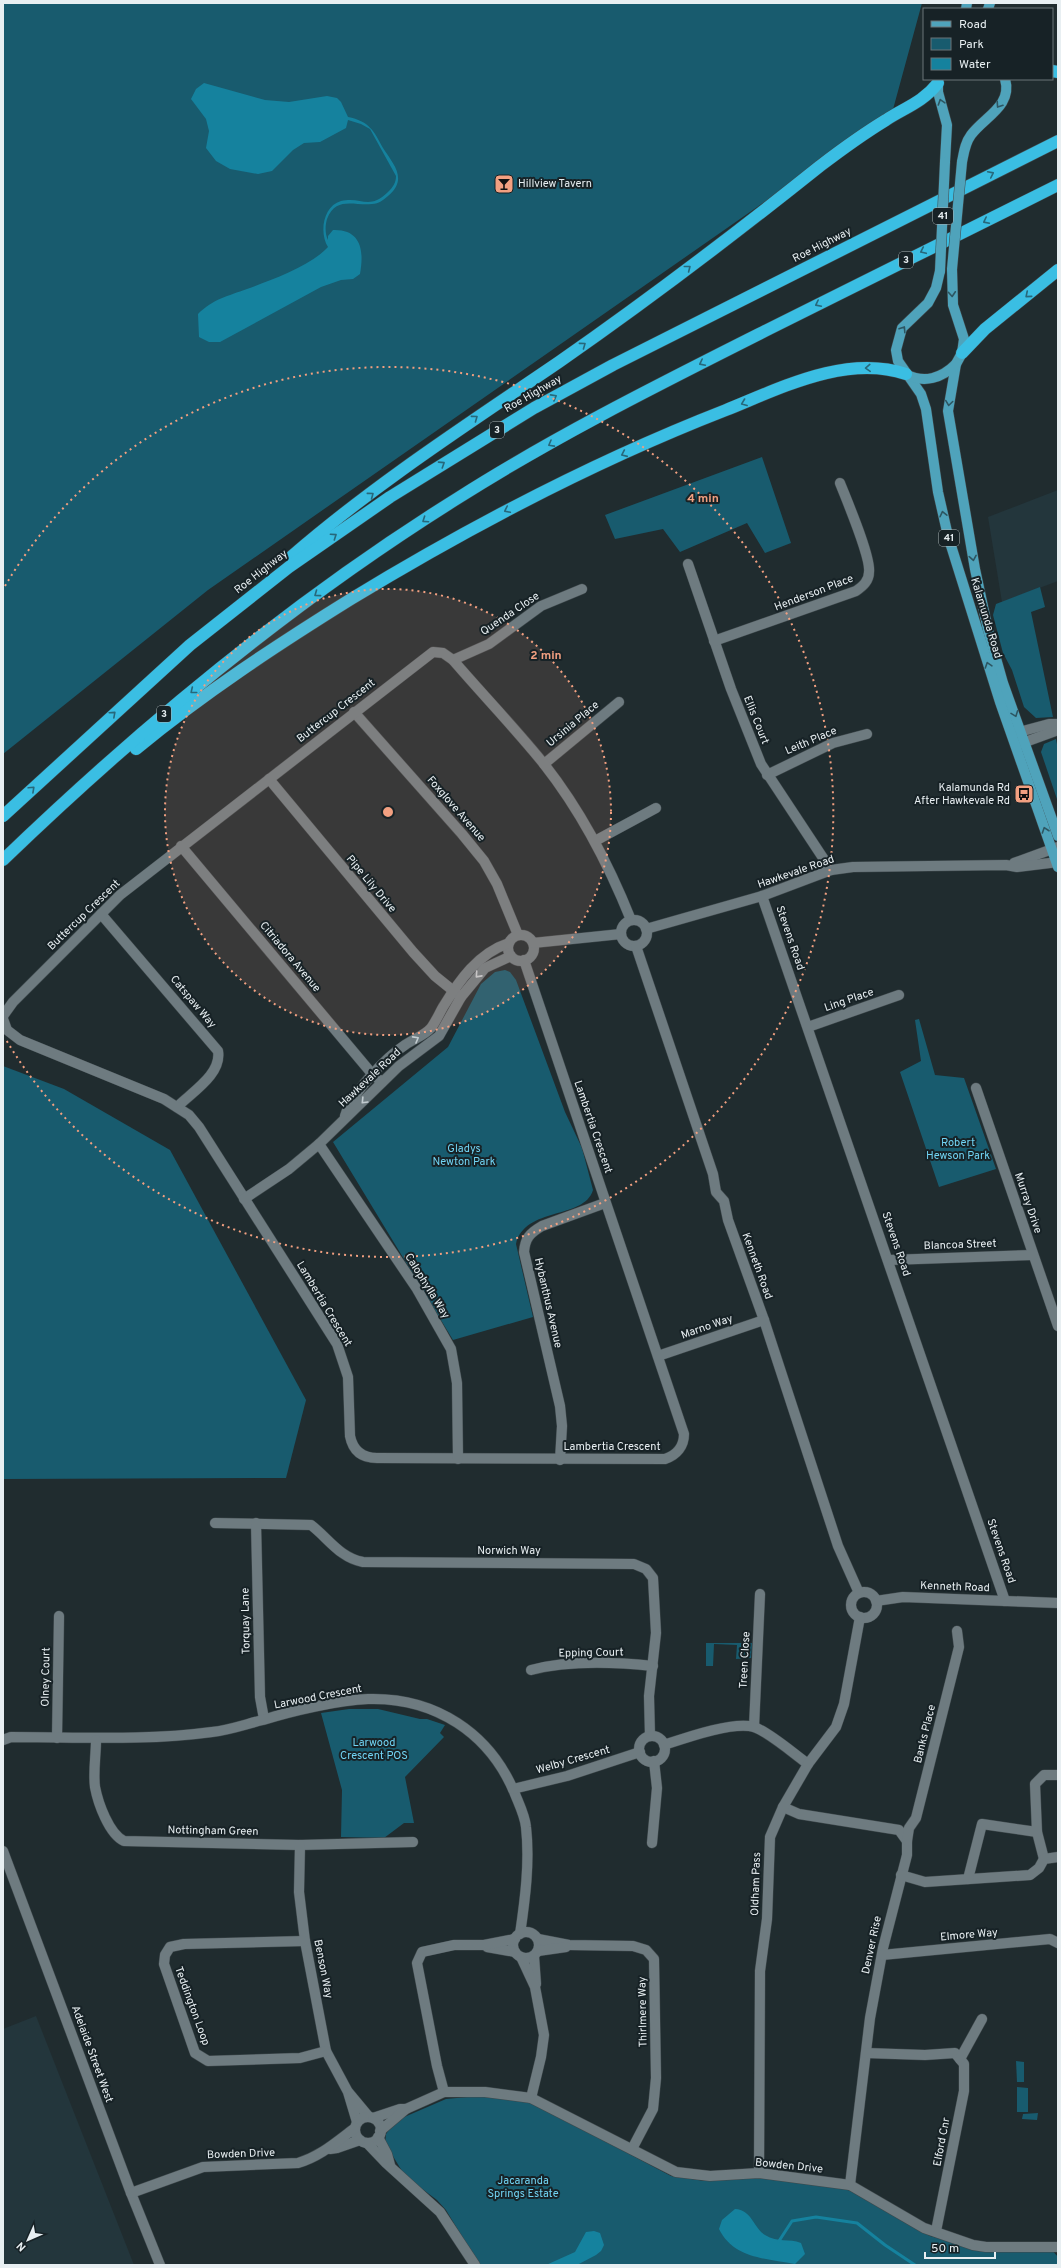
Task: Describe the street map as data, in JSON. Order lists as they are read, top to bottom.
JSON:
{
  "streets": {
    "highway": ["Roe Highway", "3"],
    "main road": ["41", "Kalamunda Road"],
    "street": [
      "Henderson Place",
      "Quenda Close",
      "Buttercup Crescent",
      "Ellis Court",
      "Ursinia Place",
      "Leith Place",
      "Foxglove Avenue",
      "Hawkevale Road",
      "Pipe Lily Drive",
      "Stevens Road",
      "Citriadora Avenue",
      "Ling Place",
      "Catspaw Way",
      "Lambertia Crescent",
      "Murray Drive",
      "Blancoa Street",
      "Kenneth Road",
      "Calophylla Way",
      "Hybanthus Avenue",
      "Marno Way",
      "Norwich Way",
      "Torquay Lane",
      "Epping Court",
      "Treen Close",
      "Olney Court",
      "Larwood Crescent",
      "Banks Place",
      "Welby Crescent",
      "Nottingham Green",
      "Oldham Pass",
      "Elmore Way",
      "Denver Rise",
      "Benson Way",
      "Teddington Loop",
      "Thirlmere Way",
      "Adelaide Street West",
      "Elford Cnr",
      "Bowden Drive"
    ]
  },
  "crossings": [
    ["Henderson Place", "Ellis Court"],
    ["Quenda Close", "Buttercup Crescent"],
    ["Kalamunda Road", "Hawkevale Road"],
    ["Buttercup Crescent", "Ursinia Place"],
    ["Buttercup Crescent", "Foxglove Avenue"],
    ["Buttercup Crescent", "Hawkevale Road"],
    ["Buttercup Crescent", "Pipe Lily Drive"],
    ["Buttercup Crescent", "Citriadora Avenue"],
    ["Buttercup Crescent", "Catspaw Way"],
    ["Buttercup Crescent", "Kenneth Road"],
    ["Ellis Court", "Leith Place"],
    ["Ellis Court", "Hawkevale Road"],
    ["Foxglove Avenue", "Hawkevale Road"],
    ["Foxglove Avenue", "Lambertia Crescent"],
    ["Hawkevale Road", "Pipe Lily Drive"],
    ["Hawkevale Road", "Stevens Road"],
    ["Hawkevale Road", "Citriadora Avenue"],
    ["Hawkevale Road", "Lambertia Crescent"],
    ["Hawkevale Road", "Kenneth Road"],
    ["Hawkevale Road", "Calophylla Way"],
    ["Stevens Road", "Ling Place"],
    ["Stevens Road", "Blancoa Street"],
    ["Stevens Road", "Kenneth Road"],
    ["Lambertia Crescent", "Calophylla Way"],
    ["Lambertia Crescent", "Hybanthus Avenue"],
    ["Lambertia Crescent", "Marno Way"],
    ["Murray Drive", "Blancoa Street"],
    ["Kenneth Road", "Marno Way"],
    ["Kenneth Road", "Oldham Pass"],
    ["Norwich Way", "Torquay Lane"],
    ["Norwich Way", "Epping Court"],
    ["Norwich Way", "Welby Crescent"],
    ["Torquay Lane", "Larwood Crescent"],
    ["Olney Court", "Larwood Crescent"],
    ["Larwood Crescent", "Welby Crescent"],
    ["Larwood Crescent", "Nottingham Green"],
    ["Banks Place", "Denver Rise"],
    ["Nottingham Green", "Benson Way"],
    ["Oldham Pass", "Bowden Drive"],
    ["Elmore Way", "Denver Rise"],
    ["Denver Rise", "Bowden Drive"],
    ["Benson Way", "Teddington Loop"],
    ["Benson Way", "Bowden Drive"],
    ["Thirlmere Way", "Bowden Drive"],
    ["Adelaide Street West", "Bowden Drive"],
    ["Elford Cnr", "Bowden Drive"]
  ],
  "parks": [
    "Robert Hewson Park",
    "Gladys Newton Park",
    "Larwood Crescent POS",
    "Jacaranda Springs Estate"
  ],
  "places": {
    "bar": ["Hillview Tavern"],
    "bus stop": ["Kalamunda Rd After Hawkevale Rd"]
  },
  "legend": ["Road", "Park", "Water"],
  "scale_bar": "50 m",
  "north": "bottom left",
  "rings": ["4 min", "2 min"]
}
